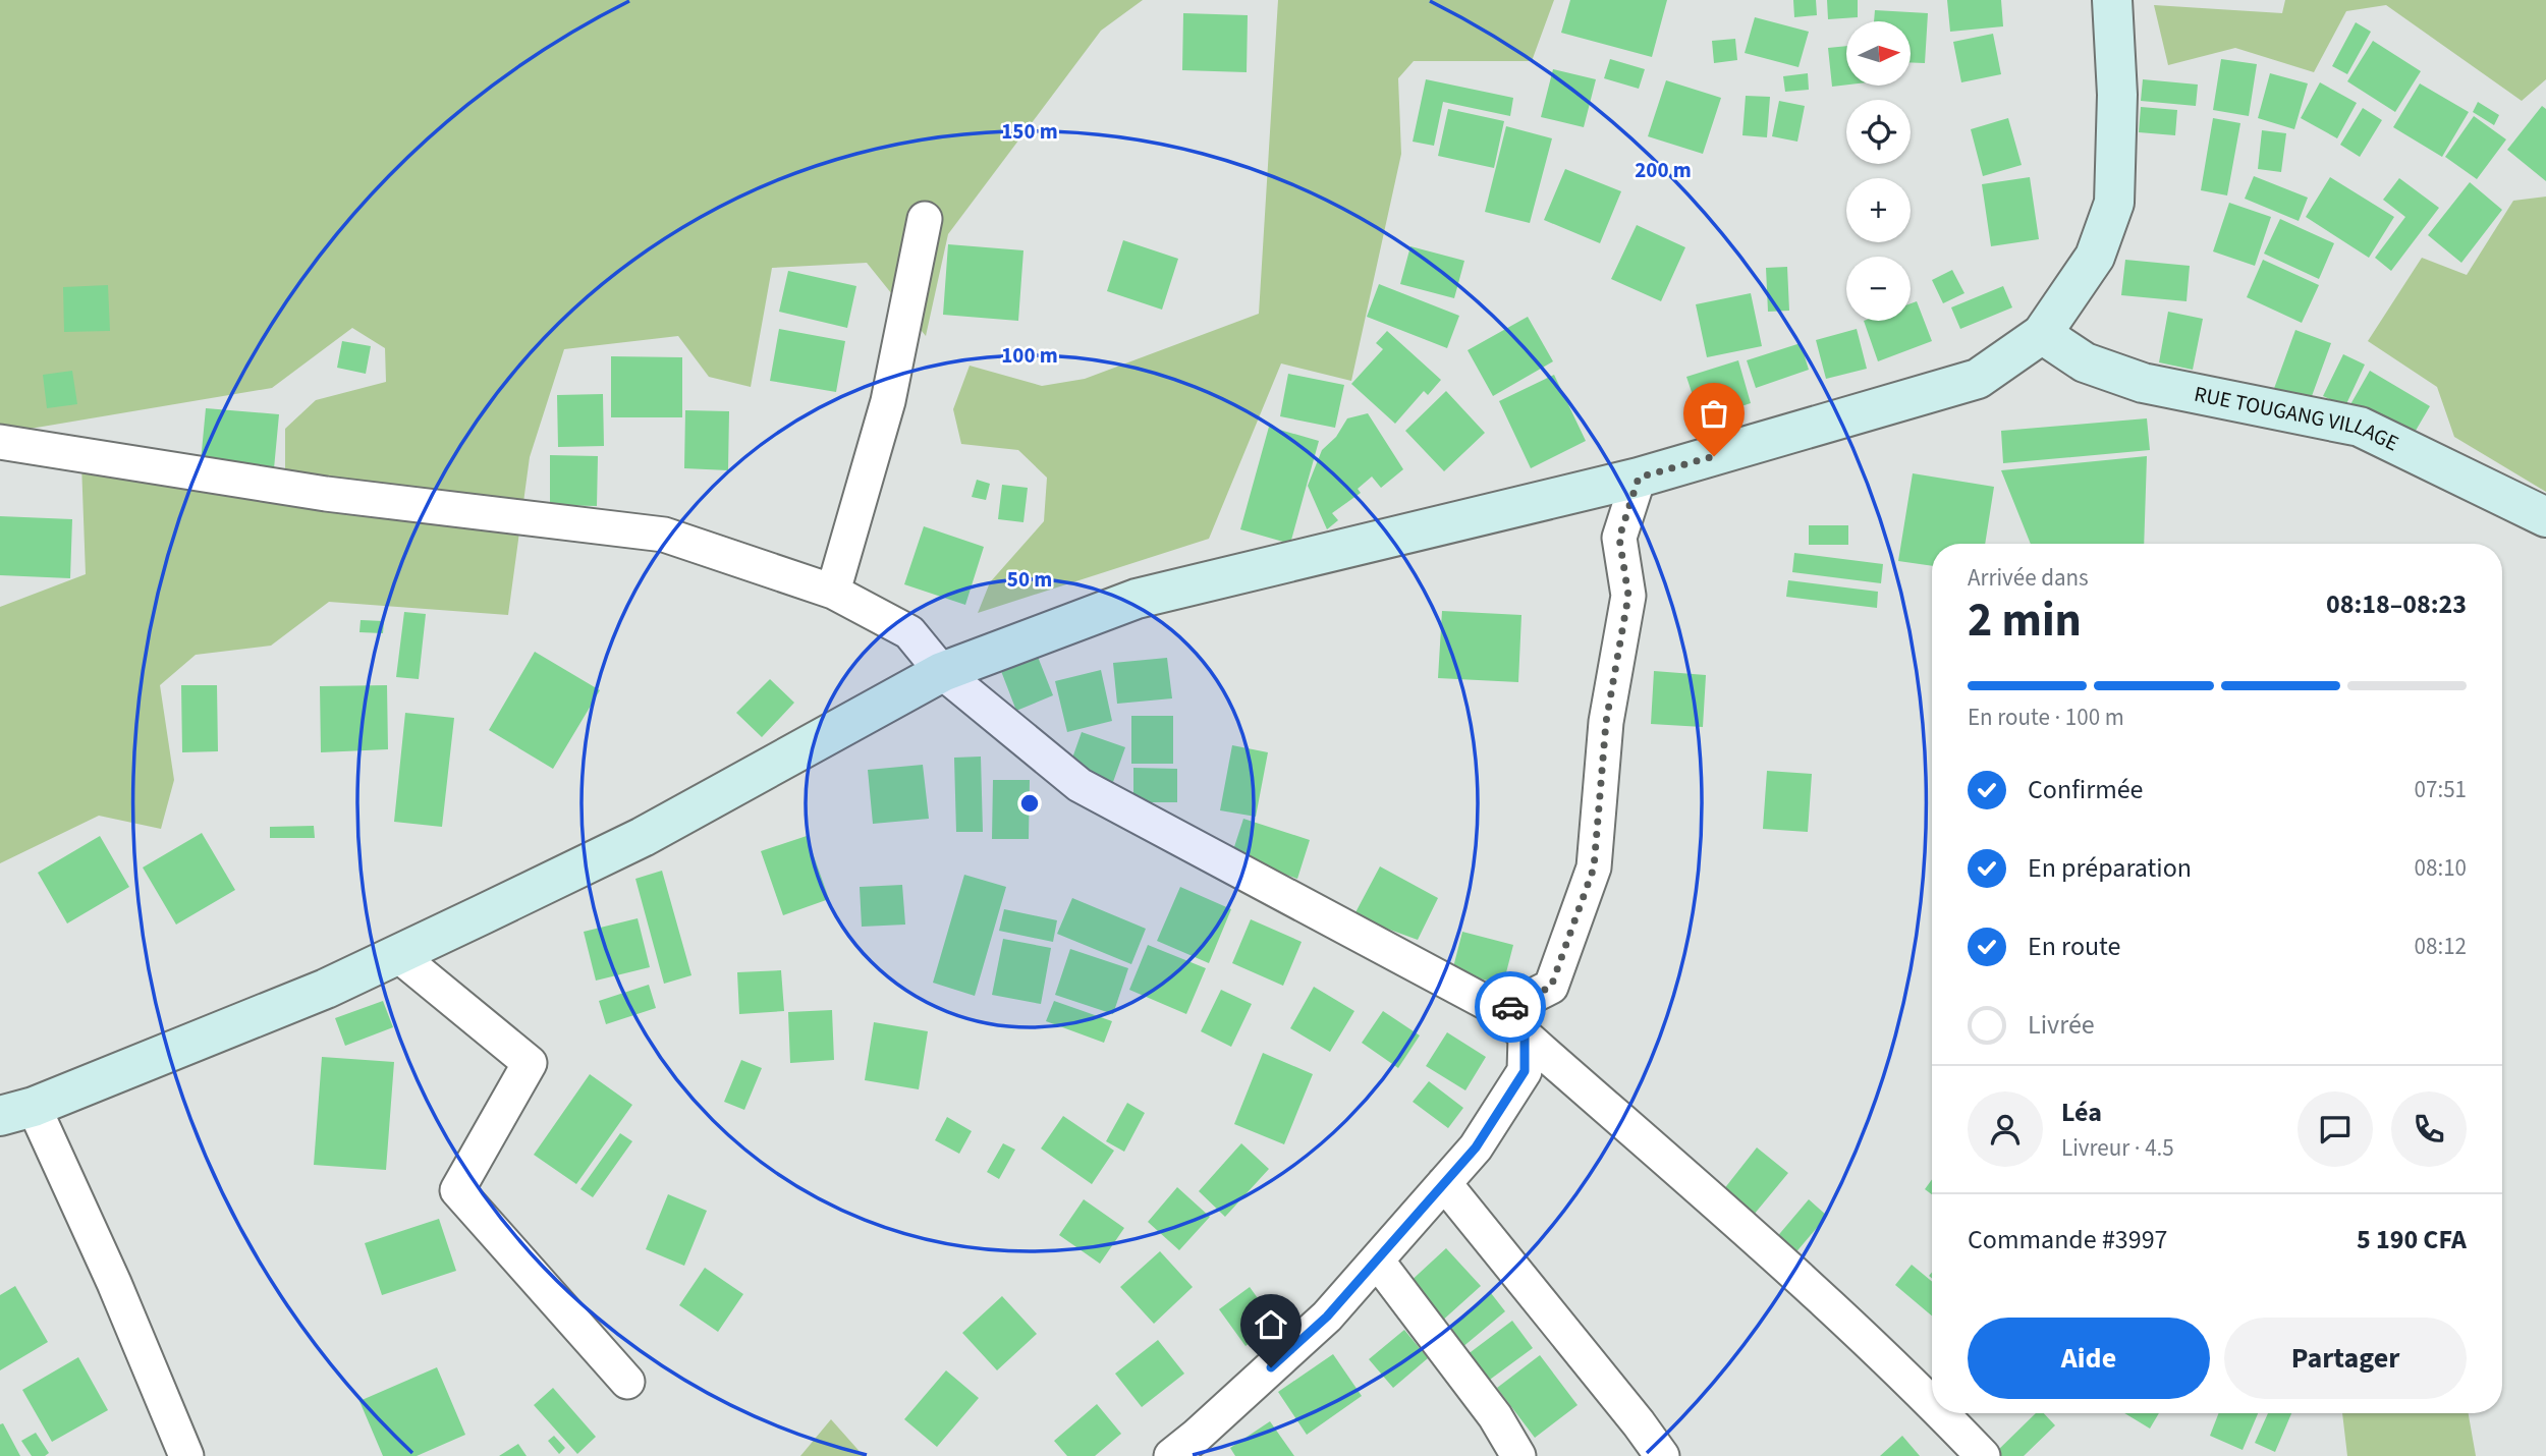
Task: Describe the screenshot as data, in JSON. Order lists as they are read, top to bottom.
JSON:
{
  "streets": {
    "street": ["RUE TOUGANG VILLAGE"]
  },
  "north": "right",
  "page": {
    "map_buttons": ["+", "−"],
    "heading": ["2 min", "Arrivée dans", "08:18–08:23"],
    "panel": [
      "Léa",
      "Livreur · 4.5",
      "Commande #3997",
      "5 190 CFA"
    ],
    "bar": "En route · 100 m",
    "list": [
      ["Confirmée", "07:51"],
      ["En préparation", "08:10"],
      ["En route", "08:12"],
      "Livrée"
    ],
    "buttons": ["Aide", "Partager"]
  },
  "rings": [
    "150 m",
    "200 m",
    "100 m",
    "50 m"
  ]
}
